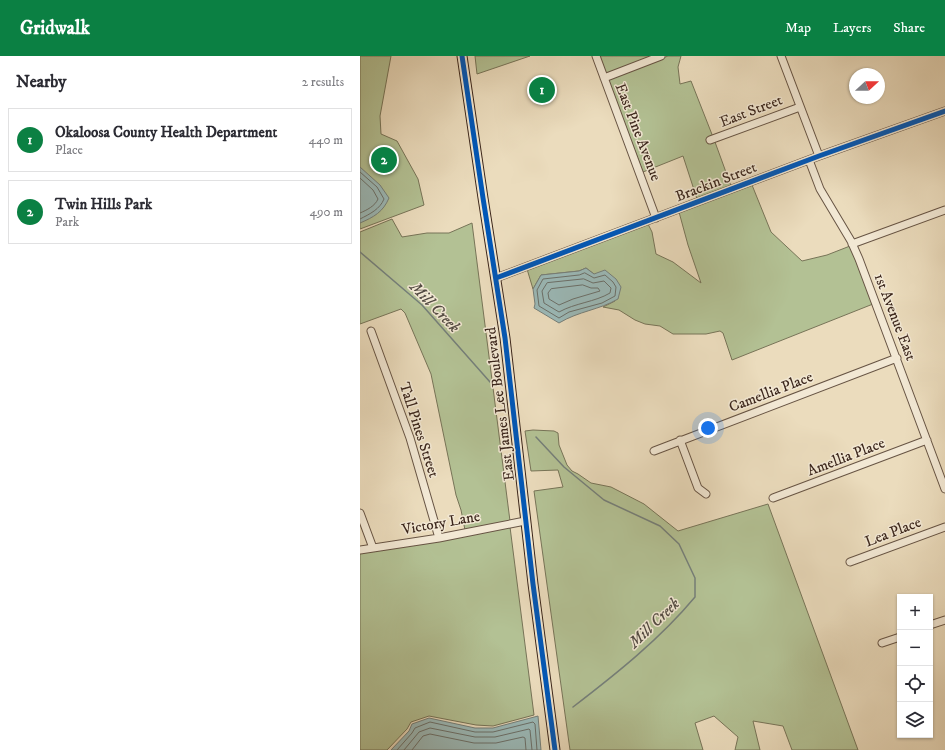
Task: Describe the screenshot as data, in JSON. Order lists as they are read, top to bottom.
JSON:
{
  "streets": {
    "main road": ["East James Lee Boulevard"],
    "street": [
      "East Street",
      "East Pine Avenue",
      "Brackin Street",
      "1st Avenue East",
      "Camellia Place",
      "Tall Pines Street",
      "Amellia Place",
      "Victory Lane",
      "Lea Place"
    ]
  },
  "crossings": [
    ["East Pine Avenue", "Brackin Street"],
    ["Brackin Street", "1st Avenue East"],
    ["Brackin Street", "East James Lee Boulevard"],
    ["1st Avenue East", "Camellia Place"],
    ["1st Avenue East", "Amellia Place"],
    ["East James Lee Boulevard", "Victory Lane"],
    ["Tall Pines Street", "Victory Lane"]
  ],
  "water": ["Mill Creek"],
  "north": "right",
  "page": {
    "header": "Gridwalk",
    "nav": ["Map", "Layers", "Share"],
    "heading": ["Nearby", "2 results"],
    "pins": ["1", "2"],
    "list": [
      {
        "mark": "1",
        "name": "Okaloosa County Health Department",
        "note": "Place",
        "value": "440 m"
      },
      {
        "mark": "2",
        "name": "Twin Hills Park",
        "note": "Park",
        "value": "490 m"
      }
    ],
    "map_buttons": ["+", "−"]
  }
}
